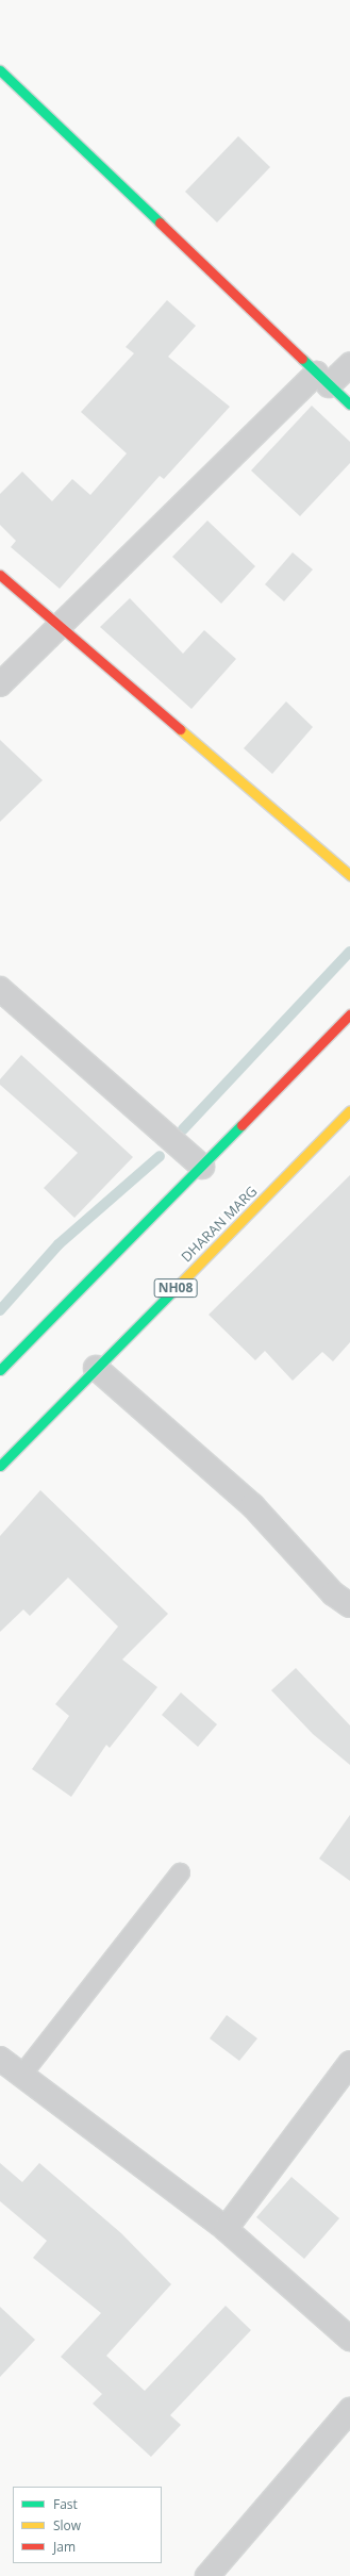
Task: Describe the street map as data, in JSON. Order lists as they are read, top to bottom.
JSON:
{
  "streets": {
    "main road": ["DHARAN MARG", "NH08"]
  },
  "legend": ["Fast", "Slow", "Jam"]
}
